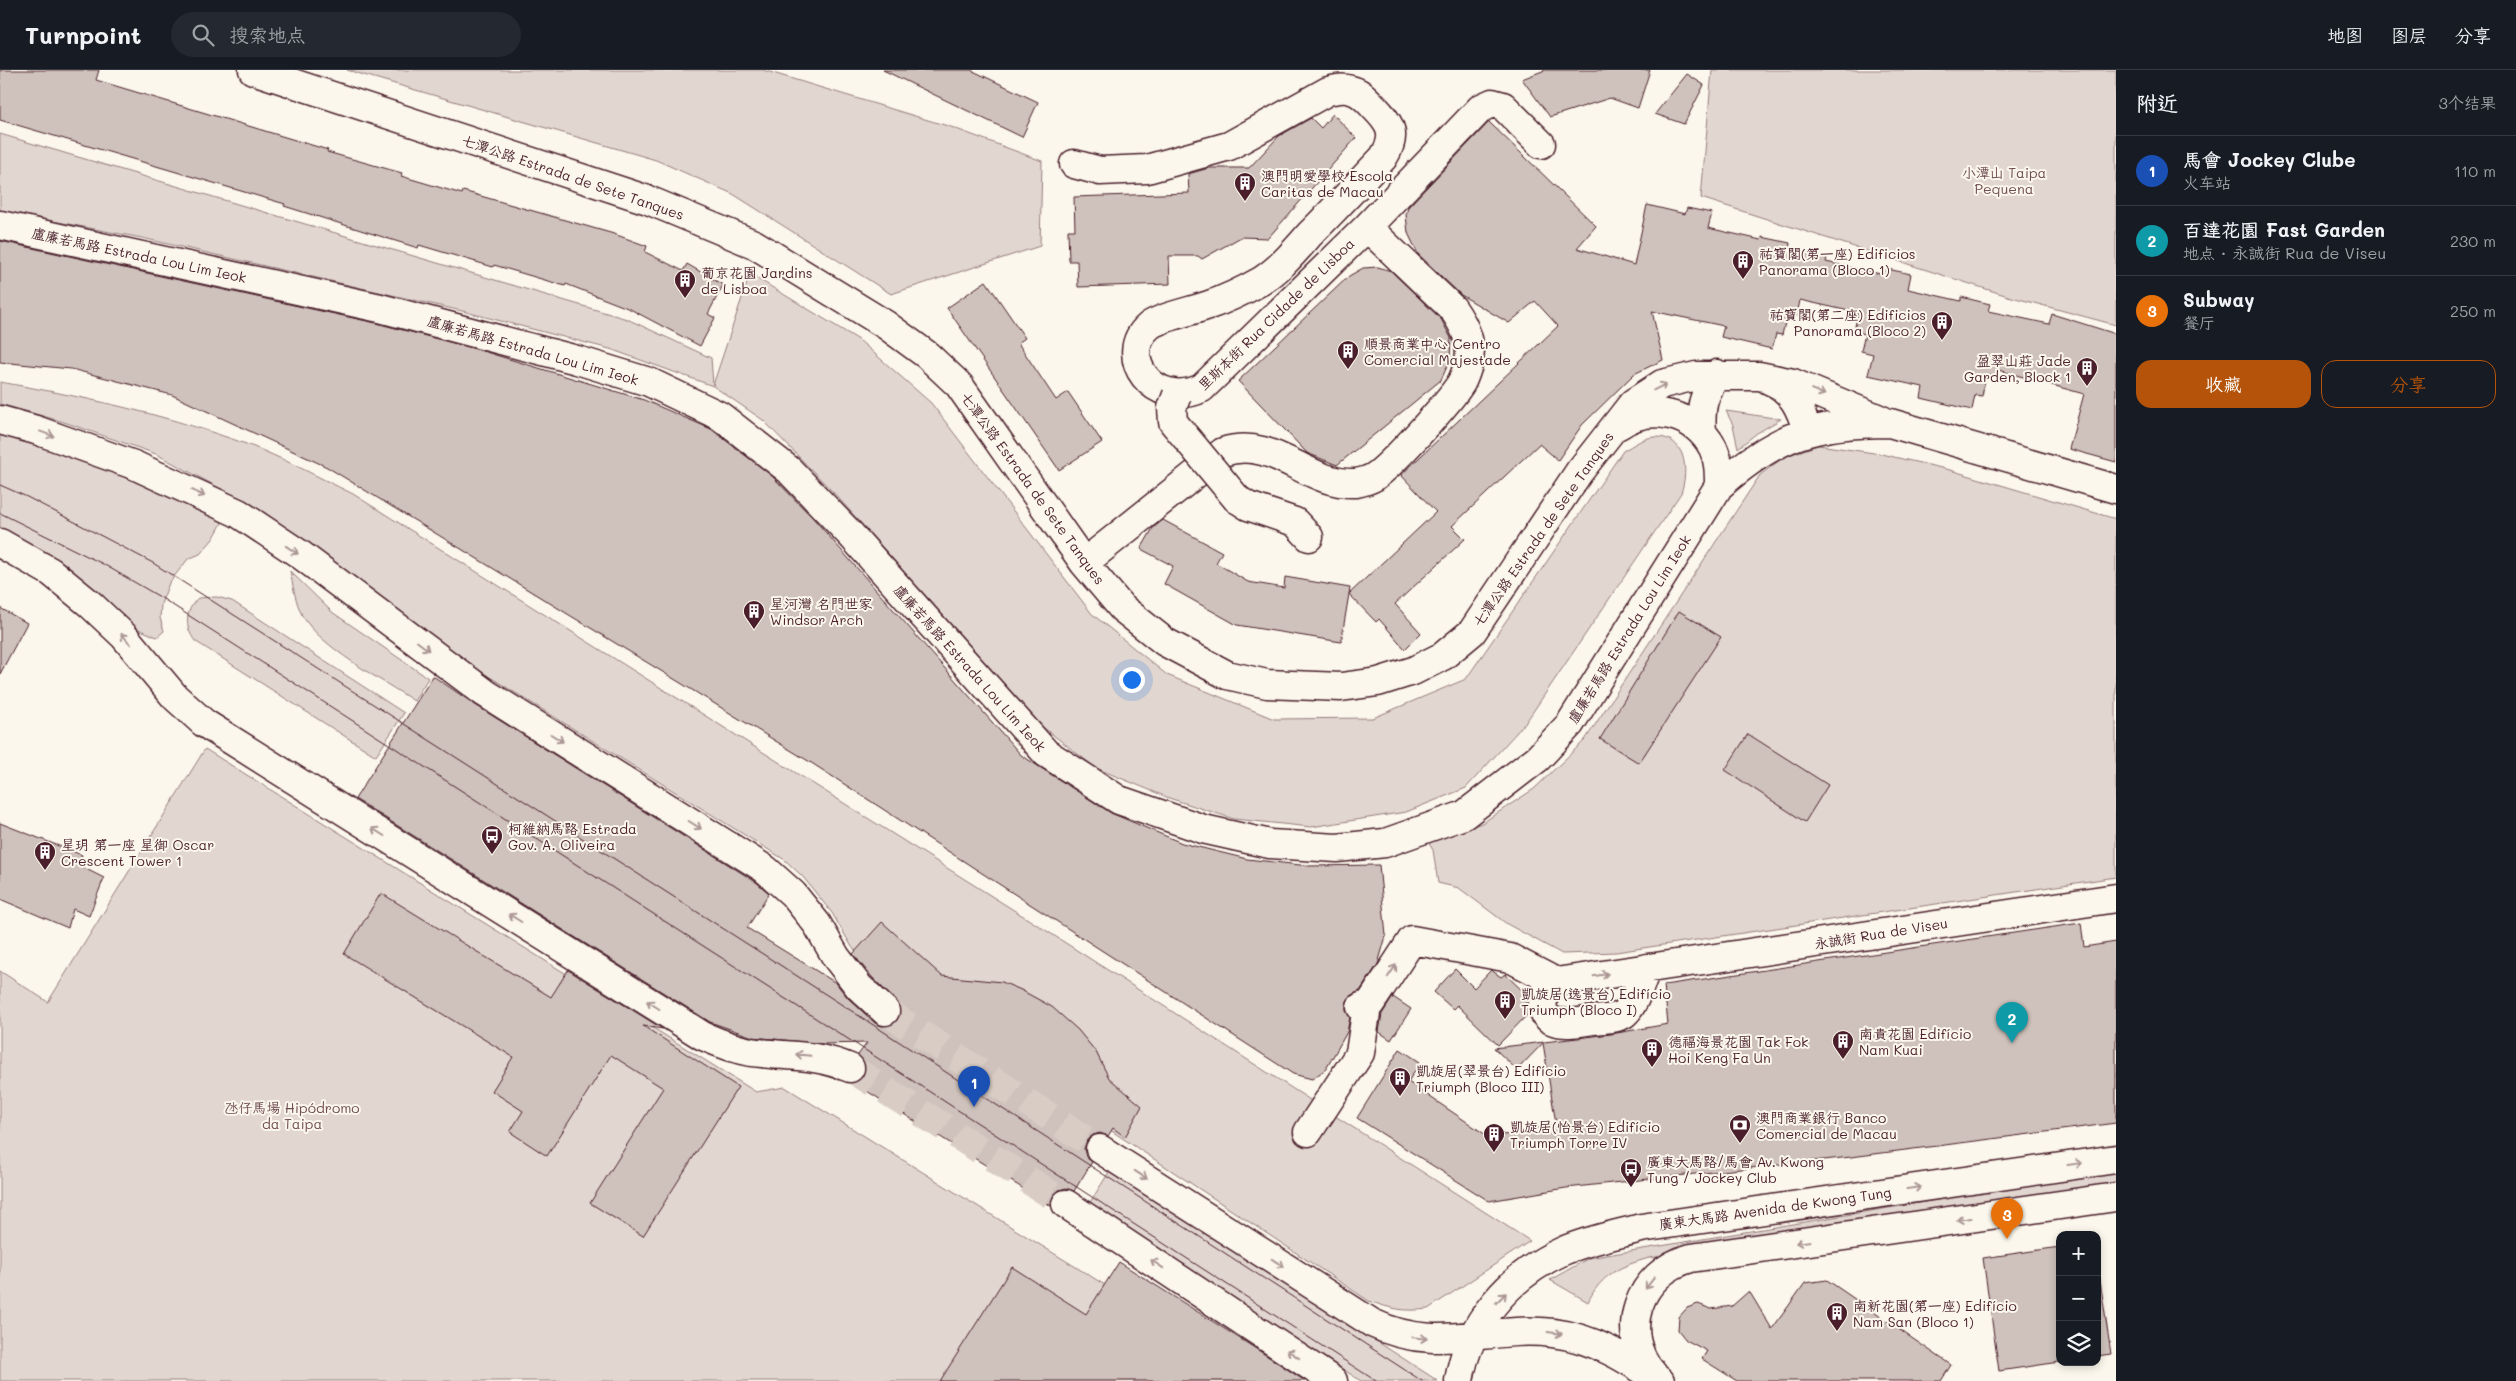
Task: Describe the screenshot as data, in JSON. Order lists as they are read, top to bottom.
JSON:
{
  "streets": {
    "street": [
      "七潭公路 Estrada de Sete Tanques",
      "盧廉若馬路 Estrada Lou Lim Ieok",
      "里斯本街 Rua Cidade de Lisboa",
      "永誠街 Rua de Viseu",
      "廣東大馬路 Avenida de Kwong Tung"
    ]
  },
  "crossings": [
    ["七潭公路 Estrada de Sete Tanques", "盧廉若馬路 Estrada Lou Lim Ieok"],
    ["七潭公路 Estrada de Sete Tanques", "里斯本街 Rua Cidade de Lisboa"]
  ],
  "one_way": ["廣東大馬路 Avenida de Kwong Tung"],
  "parks": ["小潭山 Taipa Pequena", "氹仔馬場 Hipódromo da Taipa"],
  "places": {
    "building": [
      "澳門明愛學校 Escola Caritas de Macau",
      "祐寶閣(第一座) Edificios Panorama (Bloco 1)",
      "葡京花園 Jardins de Lisboa",
      "祐寶閣(第二座) Edificios Panorama (Bloco 2)",
      "順景商業中心 Centro Comercial Majestade",
      "盈翠山莊 Jade Garden, Block 1",
      "星河灣 名門世家 Windsor Arch",
      "星玥 第一座 星御 Oscar Crescent Tower 1",
      "凱旋居(逸景台) Edifício Triumph (Bloco I)",
      "南貴花園 Edifício Nam Kuai",
      "德福海景花園 Tak Fok Hoi Keng Fa Un",
      "凱旋居(翠景台) Edifício Triumph (Bloco III)",
      "凱旋居(怡景台) Edifício Triumph Torre IV",
      "南新花園(第一座) Edifício Nam San (Bloco 1)"
    ],
    "bus stop": ["柯維納馬路 Estrada Gov. A. Oliveira", "廣東大馬路/馬會 Av. Kwong Tung / Jockey Club"],
    "bank": ["澳門商業銀行 Banco Comercial de Macau"]
  },
  "page": {
    "header": "Turnpoint",
    "search": "搜索地点",
    "nav": ["地图", "图层", "分享"],
    "heading": ["附近", "3个结果"],
    "list": [
      {
        "mark": "1",
        "name": "馬會 Jockey Clube",
        "note": "火车站",
        "value": "110 m"
      },
      {
        "mark": "2",
        "name": "百達花園 Fast Garden",
        "note": "地点 · 永誠街 Rua de Viseu",
        "value": "230 m"
      },
      {
        "mark": "3",
        "name": "Subway",
        "note": "餐厅",
        "value": "250 m"
      }
    ],
    "buttons": ["收藏", "分享"],
    "pins": ["2", "1", "3"],
    "map_buttons": ["+", "−"]
  }
}
